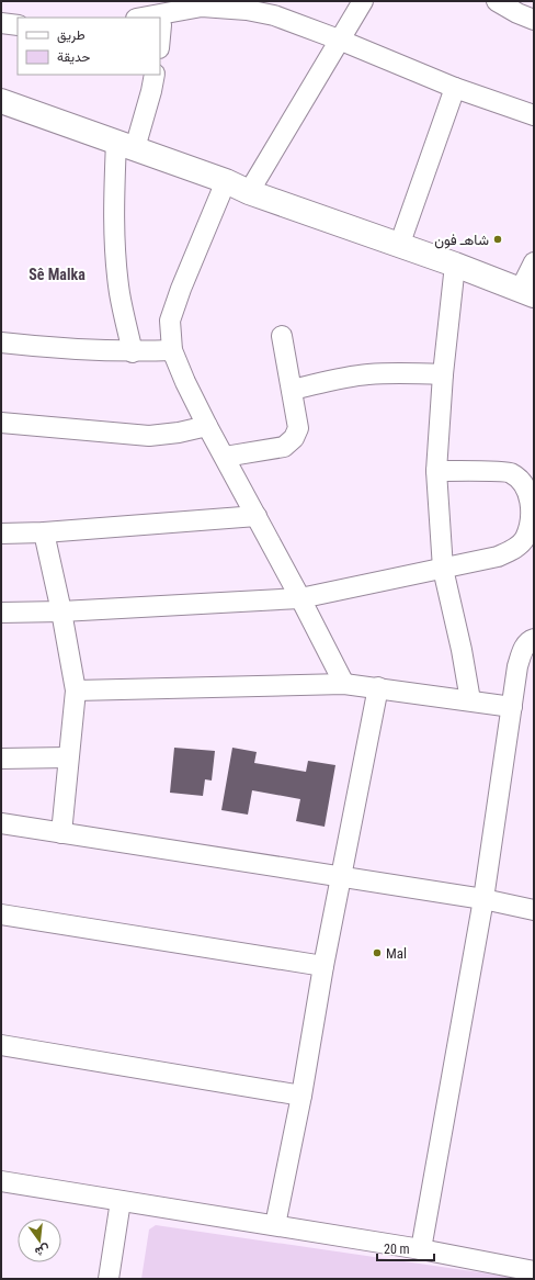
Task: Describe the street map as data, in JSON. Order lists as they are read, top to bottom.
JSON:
{
  "districts": ["Sê Malka"],
  "places": ["شاهـ فون", "Mal"],
  "legend": ["طريق", "حديقة"],
  "scale_bar": "20 m",
  "north": "bottom"
}
